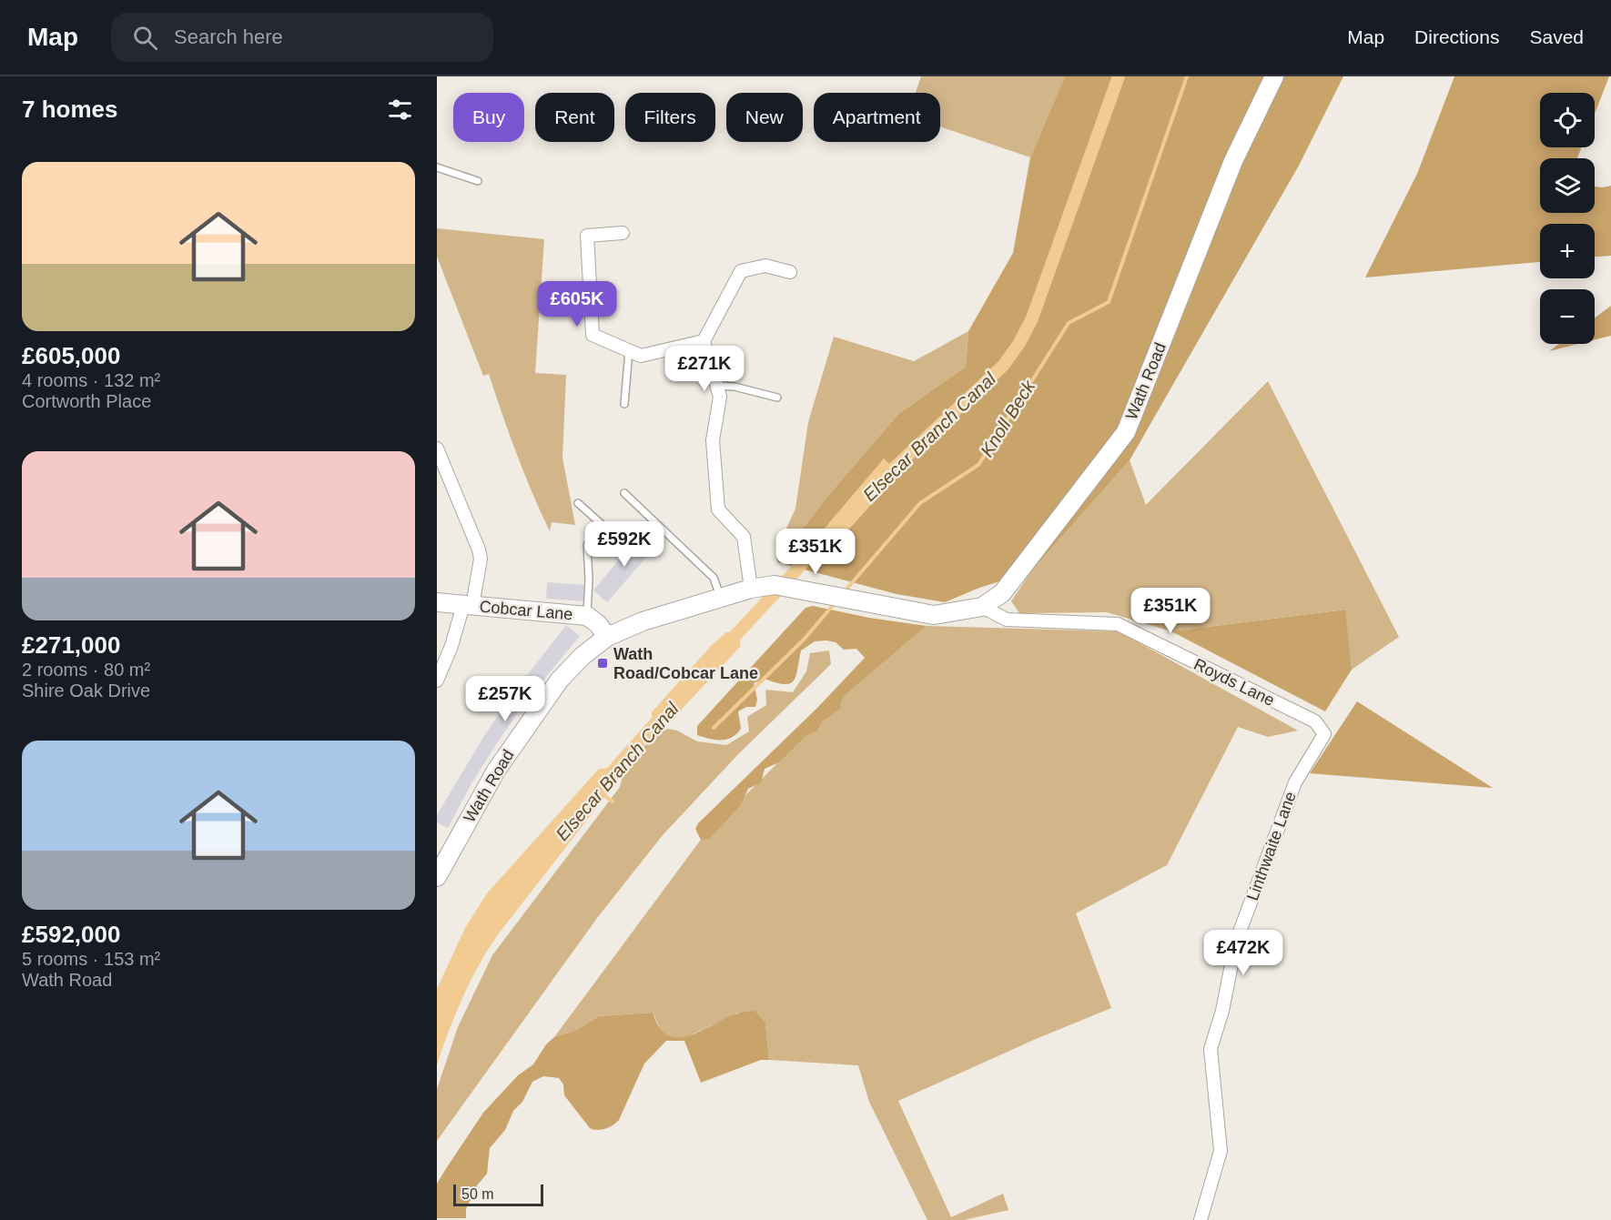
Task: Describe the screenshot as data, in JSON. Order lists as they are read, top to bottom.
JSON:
{
  "streets": {
    "main road": ["Wath Road", "Cobcar Lane"],
    "street": ["Royds Lane", "Linthwaite Lane"]
  },
  "crossings": [
    ["Wath Road", "Cobcar Lane"],
    ["Wath Road", "Royds Lane"],
    ["Royds Lane", "Linthwaite Lane"]
  ],
  "water": ["Knoll Beck", "Elsecar Branch Canal"],
  "places": {
    "transit": ["Wath Road/Cobcar Lane"]
  },
  "scale_bar": "50 m",
  "page": {
    "header": "Map",
    "search": "Search here",
    "nav": ["Map", "Directions", "Saved"],
    "heading": "7 homes",
    "map_buttons": ["+", "−"],
    "chip": [
      "Buy",
      "Rent",
      "Filters",
      "New",
      "Apartment"
    ],
    "list": [
      {
        "name": "£605,000",
        "note": "4 rooms · 132 m² · Cortworth Place"
      },
      {
        "name": "£271,000",
        "note": "2 rooms · 80 m² · Shire Oak Drive"
      },
      {
        "name": "£592,000",
        "note": "5 rooms · 153 m² · Wath Road"
      }
    ],
    "price": [
      "£605K",
      "£271K",
      "£592K",
      "£351K",
      "£351K",
      "£257K",
      "£472K"
    ],
    "scale": "50 m"
  }
}
